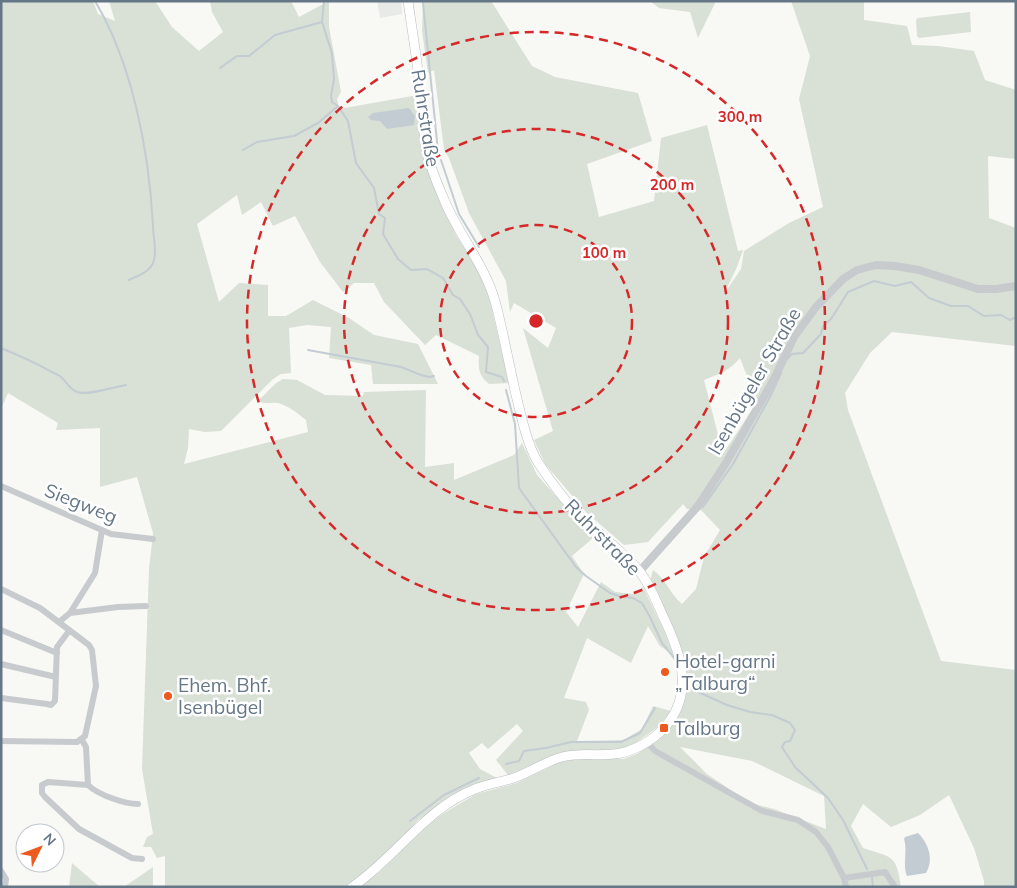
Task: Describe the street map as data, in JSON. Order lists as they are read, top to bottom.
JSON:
{
  "streets": {
    "main road": ["Ruhrstraße"],
    "street": ["Isenbügeler Straße", "Siegweg"]
  },
  "crossings": [
    ["Ruhrstraße", "Isenbügeler Straße"]
  ],
  "places": {
    "other": ["Hotel-garni „Talburg“", "Ehem. Bhf. Isenbügel"],
    "transit": ["Talburg"]
  },
  "north": "top right",
  "rings": ["300 m", "200 m", "100 m"]
}
